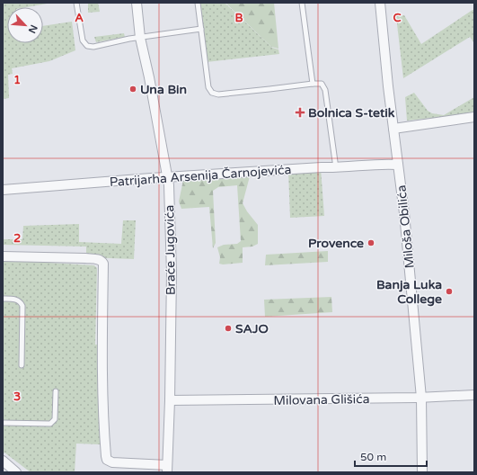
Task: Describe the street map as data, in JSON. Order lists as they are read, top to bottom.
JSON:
{
  "streets": {
    "street": [
      "Patrijarha Arsenija Čarnojevića",
      "Miloša Obilića",
      "Braće Jugovića",
      "Milovana Glišića"
    ]
  },
  "crossings": [
    ["Patrijarha Arsenija Čarnojevića", "Miloša Obilića"],
    ["Patrijarha Arsenija Čarnojevića", "Braće Jugovića"],
    ["Miloša Obilića", "Milovana Glišića"],
    ["Braće Jugovića", "Milovana Glišića"]
  ],
  "places": {
    "other": [
      "Una Bin",
      "Provence",
      "Banja Luka College",
      "SAJO"
    ],
    "health": ["Bolnica S-tetik"]
  },
  "scale_bar": "50 m",
  "north": "bottom right",
  "grid": {
    "columns": ["A", "B", "C"],
    "rows": ["1", "2", "3"]
  }
}
